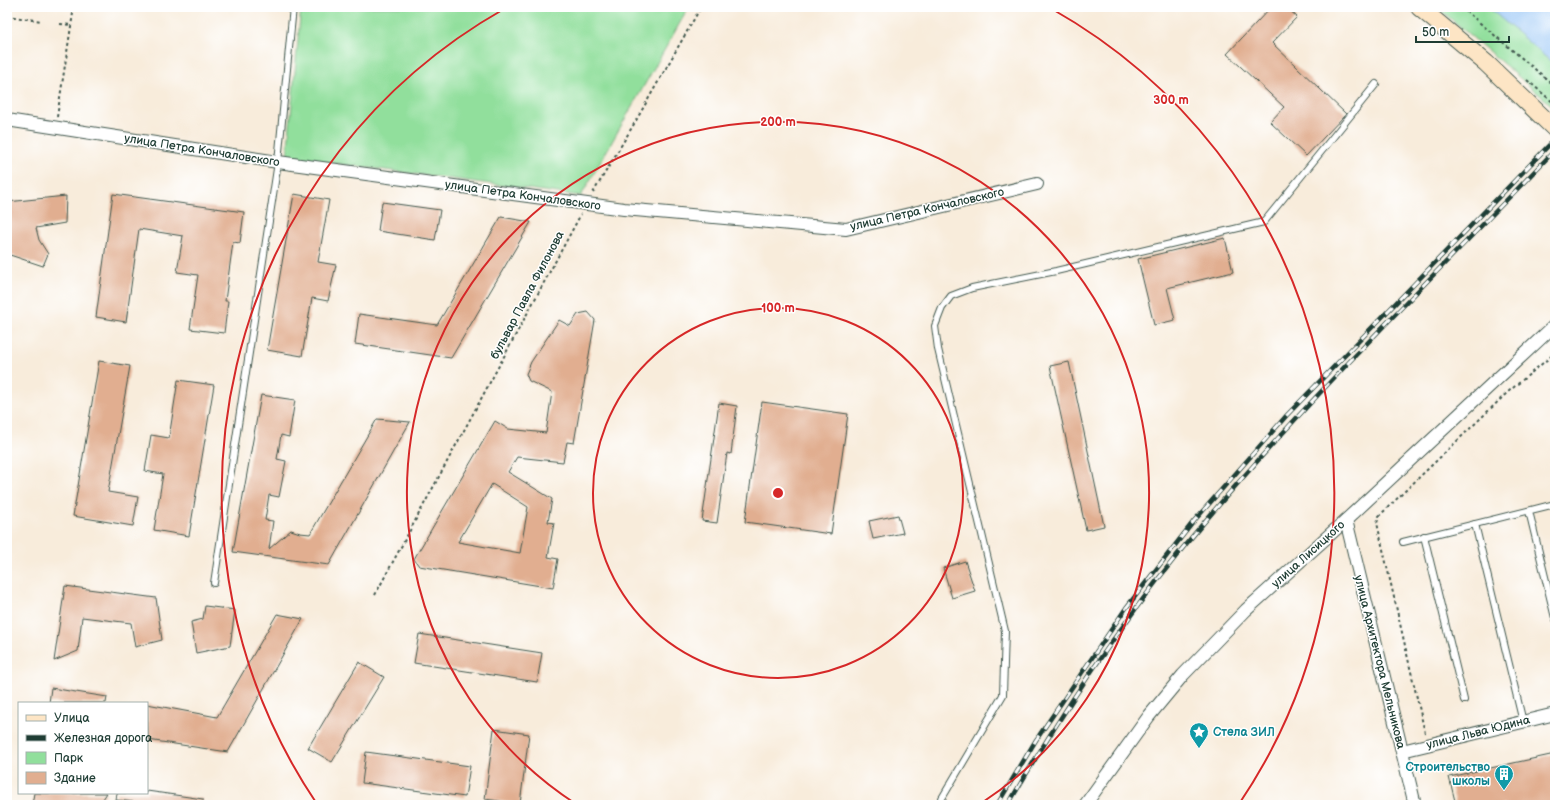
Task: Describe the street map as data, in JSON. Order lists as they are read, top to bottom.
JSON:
{
  "streets": {
    "street": [
      "улица Петра Кончаловского",
      "улица Лисицкого",
      "улица Архитектора Мельникова",
      "улица Льва Юдина"
    ],
    "path": ["бульвар Павла Филонова"]
  },
  "crossings": [
    ["улица Петра Кончаловского", "бульвар Павла Филонова"],
    ["улица Лисицкого", "улица Архитектора Мельникова"],
    ["улица Архитектора Мельникова", "улица Льва Юдина"]
  ],
  "places": {
    "place": ["Стела ЗИЛ"],
    "building": ["Строительство школы"]
  },
  "legend": [
    "Улица",
    "Железная дорога",
    "Парк",
    "Здание"
  ],
  "scale_bar": "50 m",
  "rings": ["300 m", "200 m", "100 m"]
}
